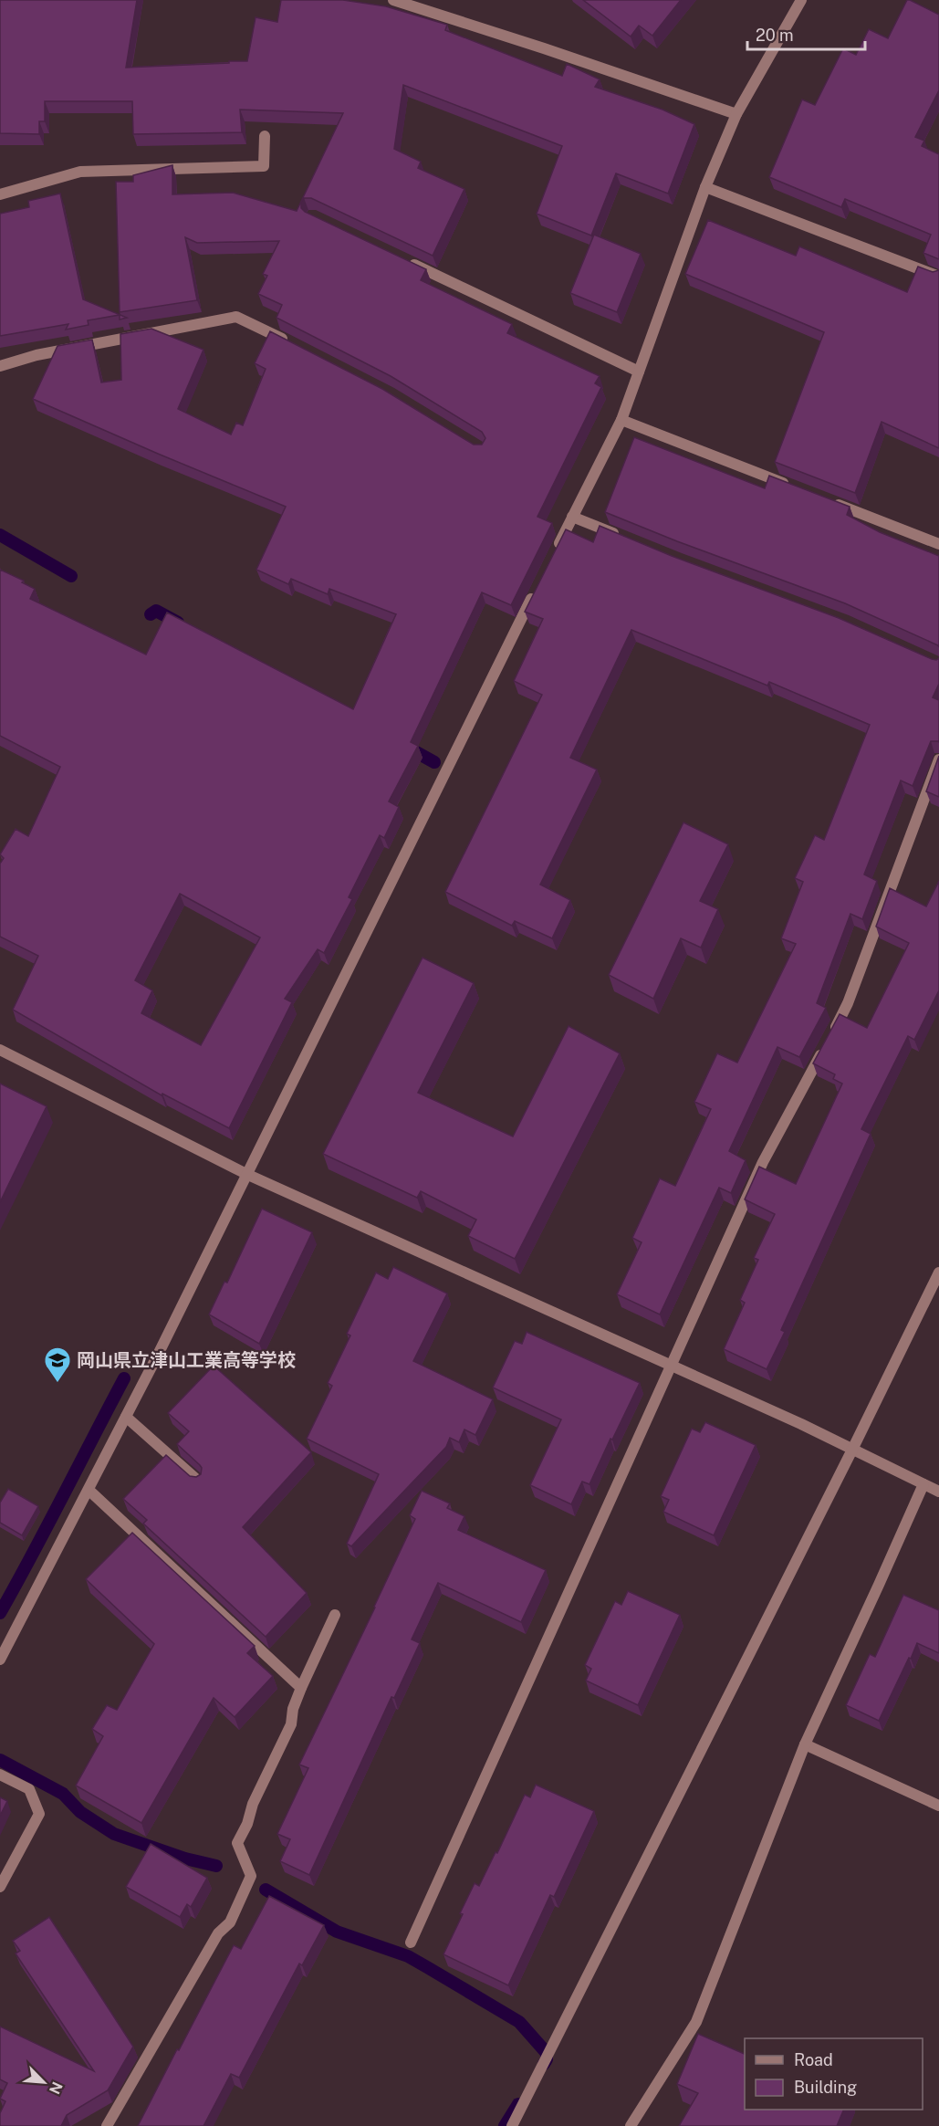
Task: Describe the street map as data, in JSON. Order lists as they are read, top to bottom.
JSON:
{
  "places": {
    "school or university": ["岡山県立津山工業高等学校"]
  },
  "legend": ["Road", "Building"],
  "scale_bar": "20 m",
  "north": "bottom right"
}
